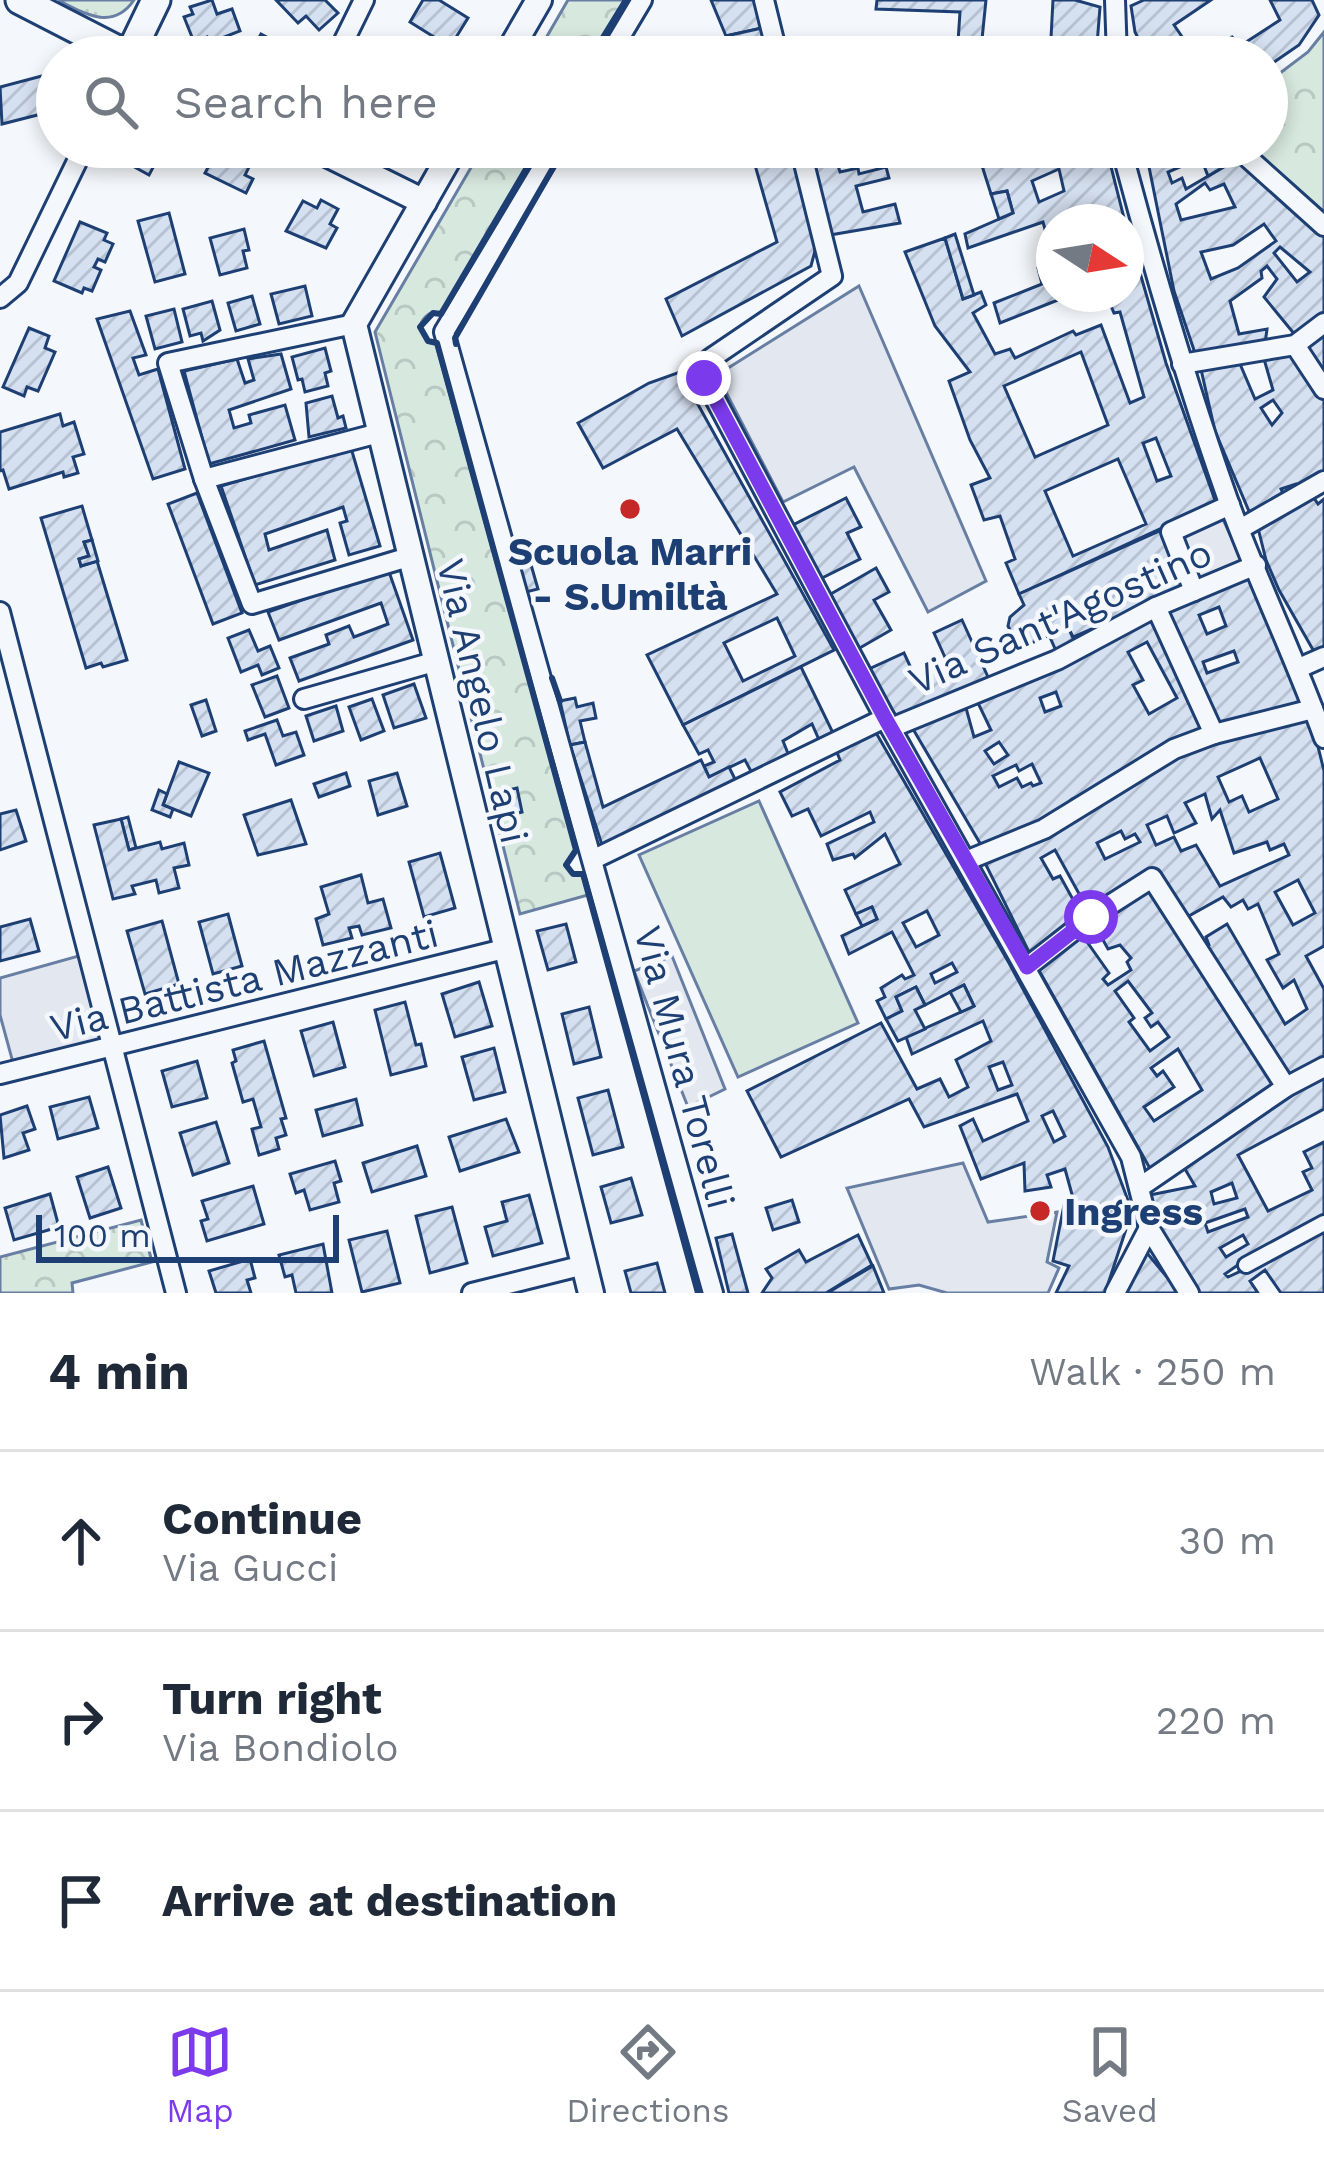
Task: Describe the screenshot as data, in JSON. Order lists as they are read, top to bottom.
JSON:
{
  "streets": {
    "street": [
      "Via Sant'Agostino",
      "Via Angelo Lapi",
      "Via Battista Mazzanti",
      "Via Mura Torelli"
    ]
  },
  "crossings": [
    ["Via Sant'Agostino", "Via Mura Torelli"],
    ["Via Angelo Lapi", "Via Battista Mazzanti"]
  ],
  "places": ["Scuola Marri - S.Umiltà", "Ingress"],
  "scale_bar": "100 m",
  "north": "right",
  "page": {
    "search": "Search here",
    "scale": "100 m",
    "heading": ["4 min", "Walk · 250 m"],
    "list": [
      ["Continue", "Via Gucci", "30 m"],
      ["Turn right", "Via Bondiolo", "220 m"],
      "Arrive at destination"
    ],
    "nav": ["Map", "Directions", "Saved"]
  }
}
